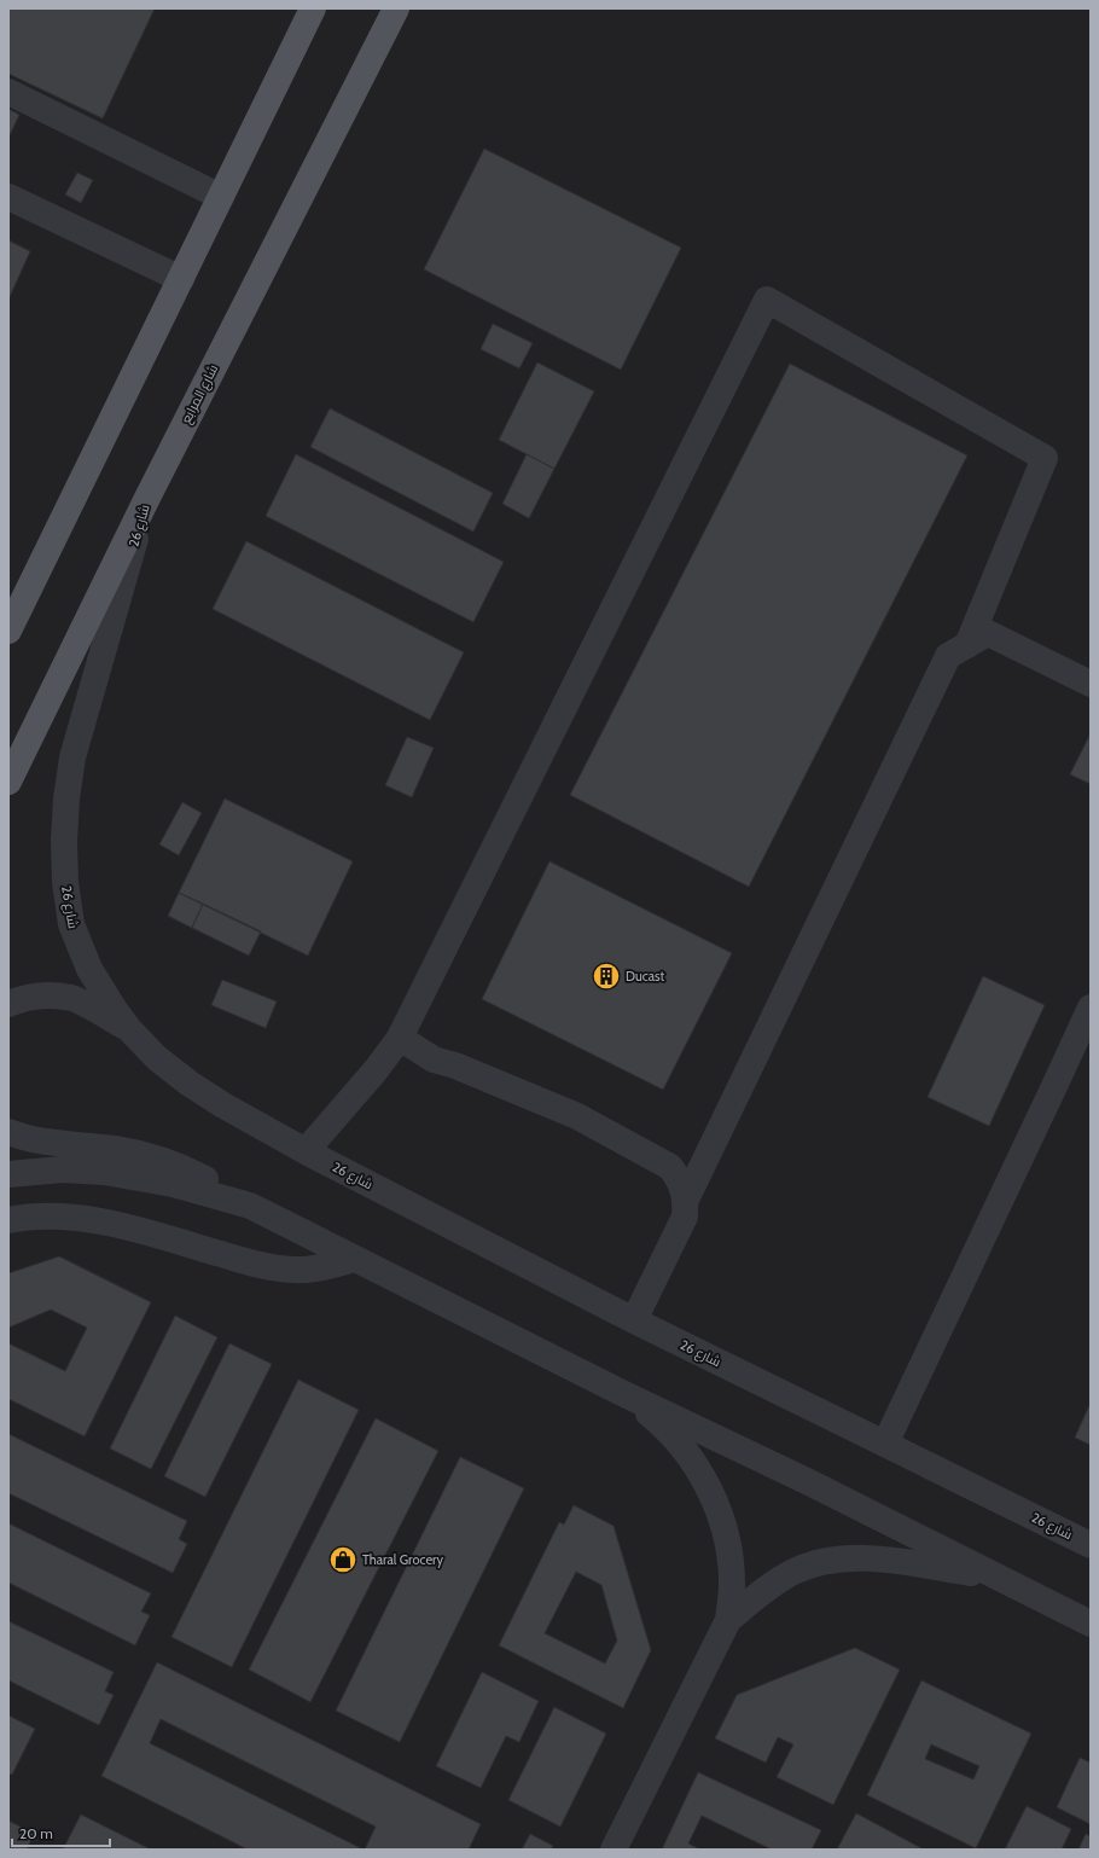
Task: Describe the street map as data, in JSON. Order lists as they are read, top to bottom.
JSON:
{
  "streets": {
    "main road": ["شارع المرابع"],
    "street": ["شارع 26"]
  },
  "crossings": [
    ["شارع المرابع", "شارع 26"]
  ],
  "places": {
    "building": ["Ducast"],
    "shop": ["Tharal Grocery"]
  },
  "scale_bar": "20 m"
}
